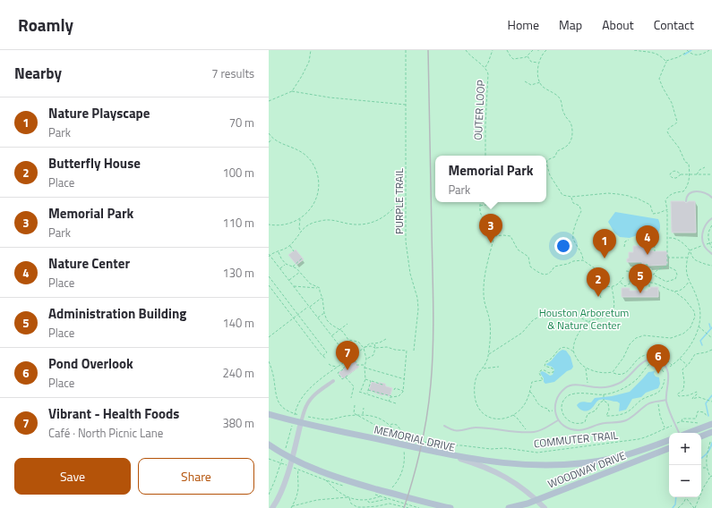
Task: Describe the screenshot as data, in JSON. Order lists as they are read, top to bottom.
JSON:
{
  "streets": {
    "main road": ["MEMORIAL DRIVE", "WOODWAY DRIVE"],
    "path": ["OUTER LOOP", "PURPLE TRAIL", "COMMUTER TRAIL"]
  },
  "crossings": [
    ["MEMORIAL DRIVE", "WOODWAY DRIVE"]
  ],
  "parks": ["Houston Arboretum & Nature Center"],
  "page": {
    "header": "Roamly",
    "nav": [
      "Home",
      "Map",
      "About",
      "Contact"
    ],
    "heading": ["Nearby", "7 results"],
    "list": [
      {
        "mark": "1",
        "name": "Nature Playscape",
        "note": "Park",
        "value": "70 m"
      },
      {
        "mark": "2",
        "name": "Butterfly House",
        "note": "Place",
        "value": "100 m"
      },
      {
        "mark": "3",
        "name": "Memorial Park",
        "note": "Park",
        "value": "110 m"
      },
      {
        "mark": "4",
        "name": "Nature Center",
        "note": "Place",
        "value": "130 m"
      },
      {
        "mark": "5",
        "name": "Administration Building",
        "note": "Place",
        "value": "140 m"
      },
      {
        "mark": "6",
        "name": "Pond Overlook",
        "note": "Place",
        "value": "240 m"
      },
      {
        "mark": "7",
        "name": "Vibrant - Health Foods",
        "note": "Café · North Picnic Lane",
        "value": "380 m"
      }
    ],
    "popup": ["Memorial Park", "Park"],
    "pins": [
      "3",
      "4",
      "1",
      "5",
      "2",
      "7",
      "6"
    ],
    "map_buttons": ["+", "−"],
    "buttons": ["Save", "Share"]
  }
}
